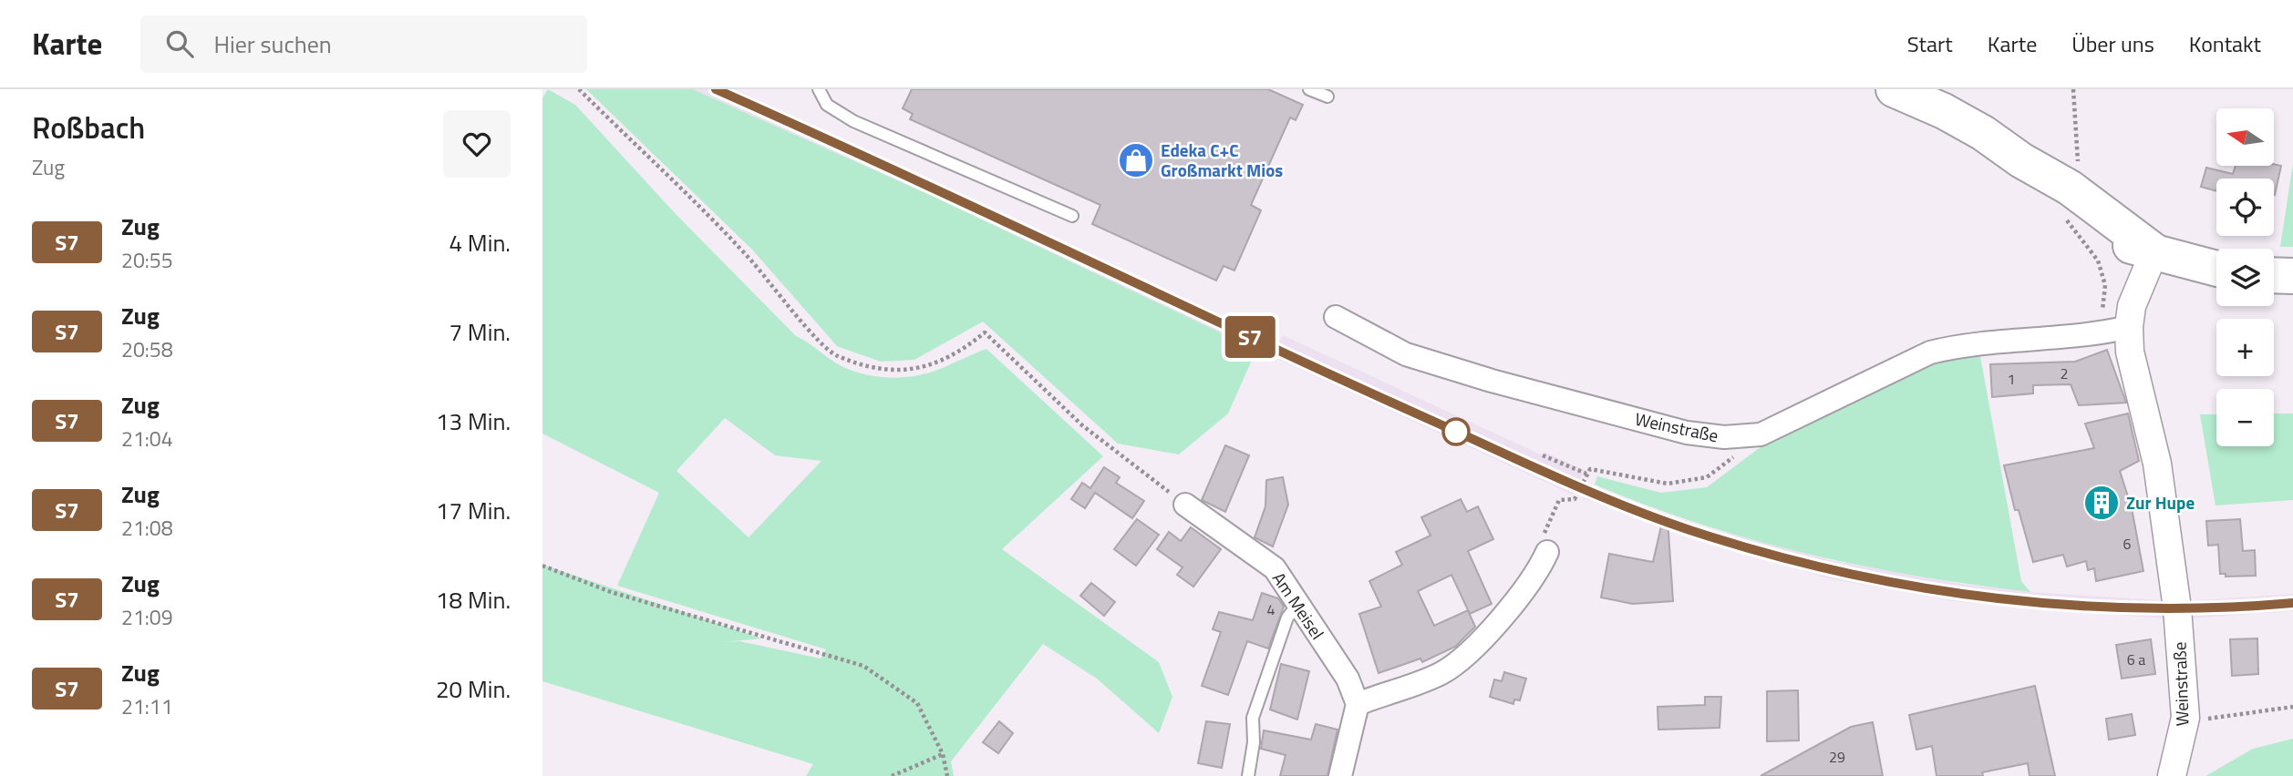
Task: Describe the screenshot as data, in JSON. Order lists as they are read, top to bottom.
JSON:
{
  "streets": {
    "street": ["Weinstraße", "Am Meisel"]
  },
  "places": {
    "shop": ["Edeka C+C Großmarkt Mios"],
    "building": ["Zur Hupe"]
  },
  "house_numbers": [
    "2",
    "1",
    "6",
    "4",
    "6 a",
    "29"
  ],
  "north": "left",
  "page": {
    "header": "Karte",
    "search": "Hier suchen",
    "nav": [
      "Start",
      "Karte",
      "Über uns",
      "Kontakt"
    ],
    "heading": ["Roßbach", "Zug"],
    "on_map": "S7",
    "map_buttons": ["+", "−"],
    "list": [
      {
        "mark": "S7",
        "name": "Zug",
        "note": "20:55",
        "value": "4 Min."
      },
      {
        "mark": "S7",
        "name": "Zug",
        "note": "20:58",
        "value": "7 Min."
      },
      {
        "mark": "S7",
        "name": "Zug",
        "note": "21:04",
        "value": "13 Min."
      },
      {
        "mark": "S7",
        "name": "Zug",
        "note": "21:08",
        "value": "17 Min."
      },
      {
        "mark": "S7",
        "name": "Zug",
        "note": "21:09",
        "value": "18 Min."
      },
      {
        "mark": "S7",
        "name": "Zug",
        "note": "21:11",
        "value": "20 Min."
      }
    ]
  }
}
